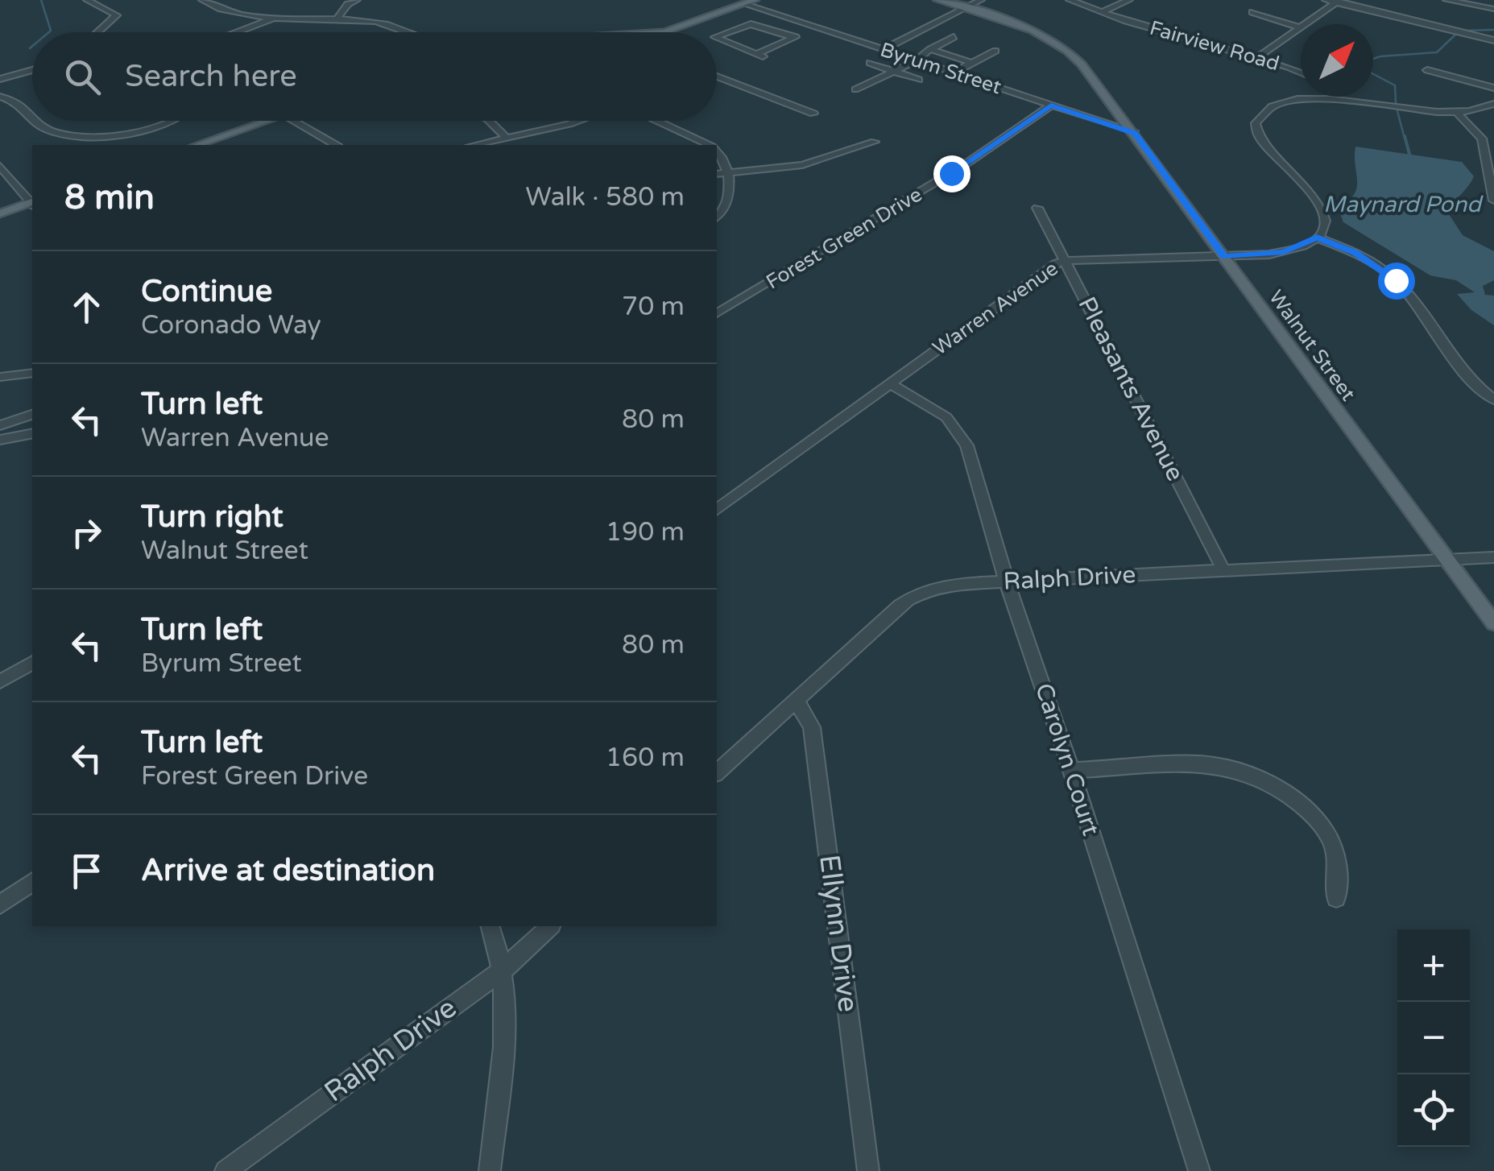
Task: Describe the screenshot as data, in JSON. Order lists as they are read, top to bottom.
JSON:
{
  "streets": {
    "main road": ["Walnut Street"],
    "street": [
      "Fairview Road",
      "Byrum Street",
      "Forest Green Drive",
      "Warren Avenue",
      "Pleasants Avenue",
      "Ralph Drive",
      "Carolyn Court",
      "Ellynn Drive"
    ]
  },
  "crossings": [
    ["Byrum Street", "Forest Green Drive"],
    ["Byrum Street", "Walnut Street"],
    ["Warren Avenue", "Walnut Street"],
    ["Warren Avenue", "Pleasants Avenue"],
    ["Warren Avenue", "Carolyn Court"],
    ["Walnut Street", "Ralph Drive"],
    ["Pleasants Avenue", "Ralph Drive"],
    ["Ralph Drive", "Carolyn Court"],
    ["Ralph Drive", "Ellynn Drive"]
  ],
  "water": ["Maynard Pond"],
  "north": "top right",
  "page": {
    "search": "Search here",
    "heading": ["8 min", "Walk · 580 m"],
    "list": [
      ["Continue", "Coronado Way", "70 m"],
      ["Turn left", "Warren Avenue", "80 m"],
      ["Turn right", "Walnut Street", "190 m"],
      ["Turn left", "Byrum Street", "80 m"],
      ["Turn left", "Forest Green Drive", "160 m"],
      "Arrive at destination"
    ],
    "map_buttons": ["+", "−"]
  }
}
